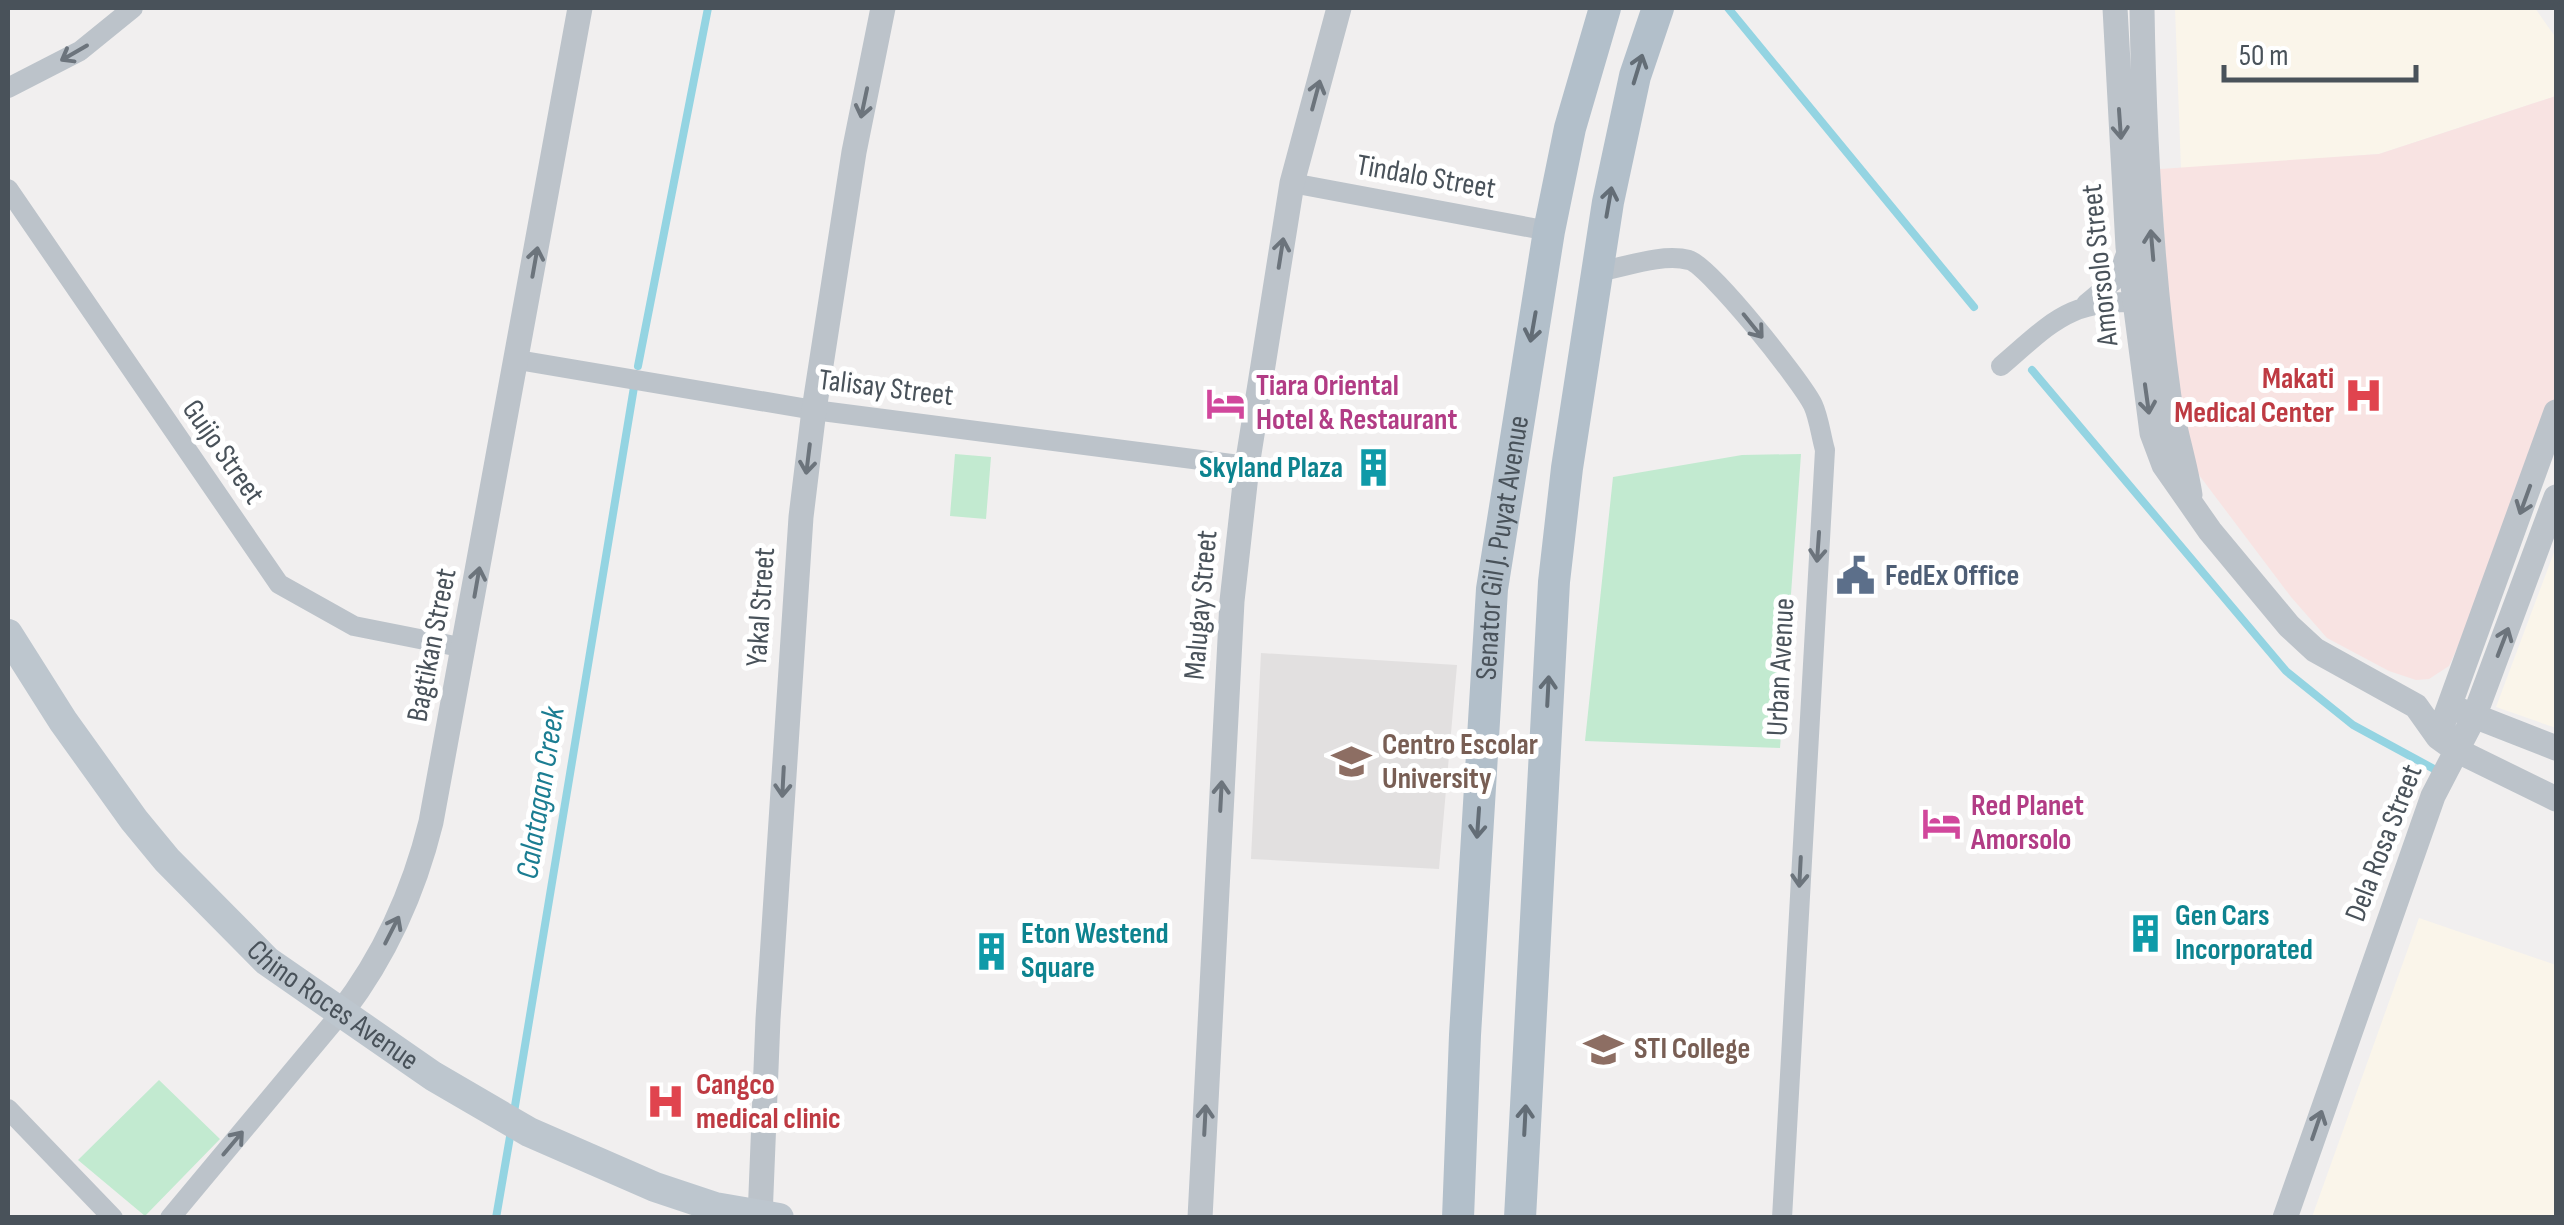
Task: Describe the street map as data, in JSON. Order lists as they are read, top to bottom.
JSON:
{
  "streets": {
    "main road": ["Senator Gil J. Puyat Avenue", "Chino Roces Avenue"],
    "street": [
      "Tindalo Street",
      "Amorsolo Street",
      "Talisay Street",
      "Guijo Street",
      "Malugay Street",
      "Yakal Street",
      "Bagtikan Street",
      "Urban Avenue",
      "Dela Rosa Street"
    ]
  },
  "crossings": [
    ["Tindalo Street", "Senator Gil J. Puyat Avenue"],
    ["Tindalo Street", "Malugay Street"],
    ["Amorsolo Street", "Dela Rosa Street"],
    ["Talisay Street", "Malugay Street"],
    ["Talisay Street", "Yakal Street"],
    ["Talisay Street", "Bagtikan Street"],
    ["Guijo Street", "Bagtikan Street"],
    ["Senator Gil J. Puyat Avenue", "Urban Avenue"],
    ["Yakal Street", "Chino Roces Avenue"],
    ["Bagtikan Street", "Chino Roces Avenue"]
  ],
  "one_way": [
    "Malugay Street",
    "Yakal Street",
    "Bagtikan Street",
    "Urban Avenue"
  ],
  "water": ["Calatagan Creek"],
  "places": {
    "hospital": ["Makati Medical Center", "Cangco medical clinic"],
    "hotel": ["Tiara Oriental Hotel & Restaurant", "Red Planet Amorsolo"],
    "building": ["Skyland Plaza", "Gen Cars Incorporated", "Eton Westend Square"],
    "public building": ["FedEx Office"],
    "school or university": ["Centro Escolar University", "STI College"]
  },
  "scale_bar": "50 m"
}
